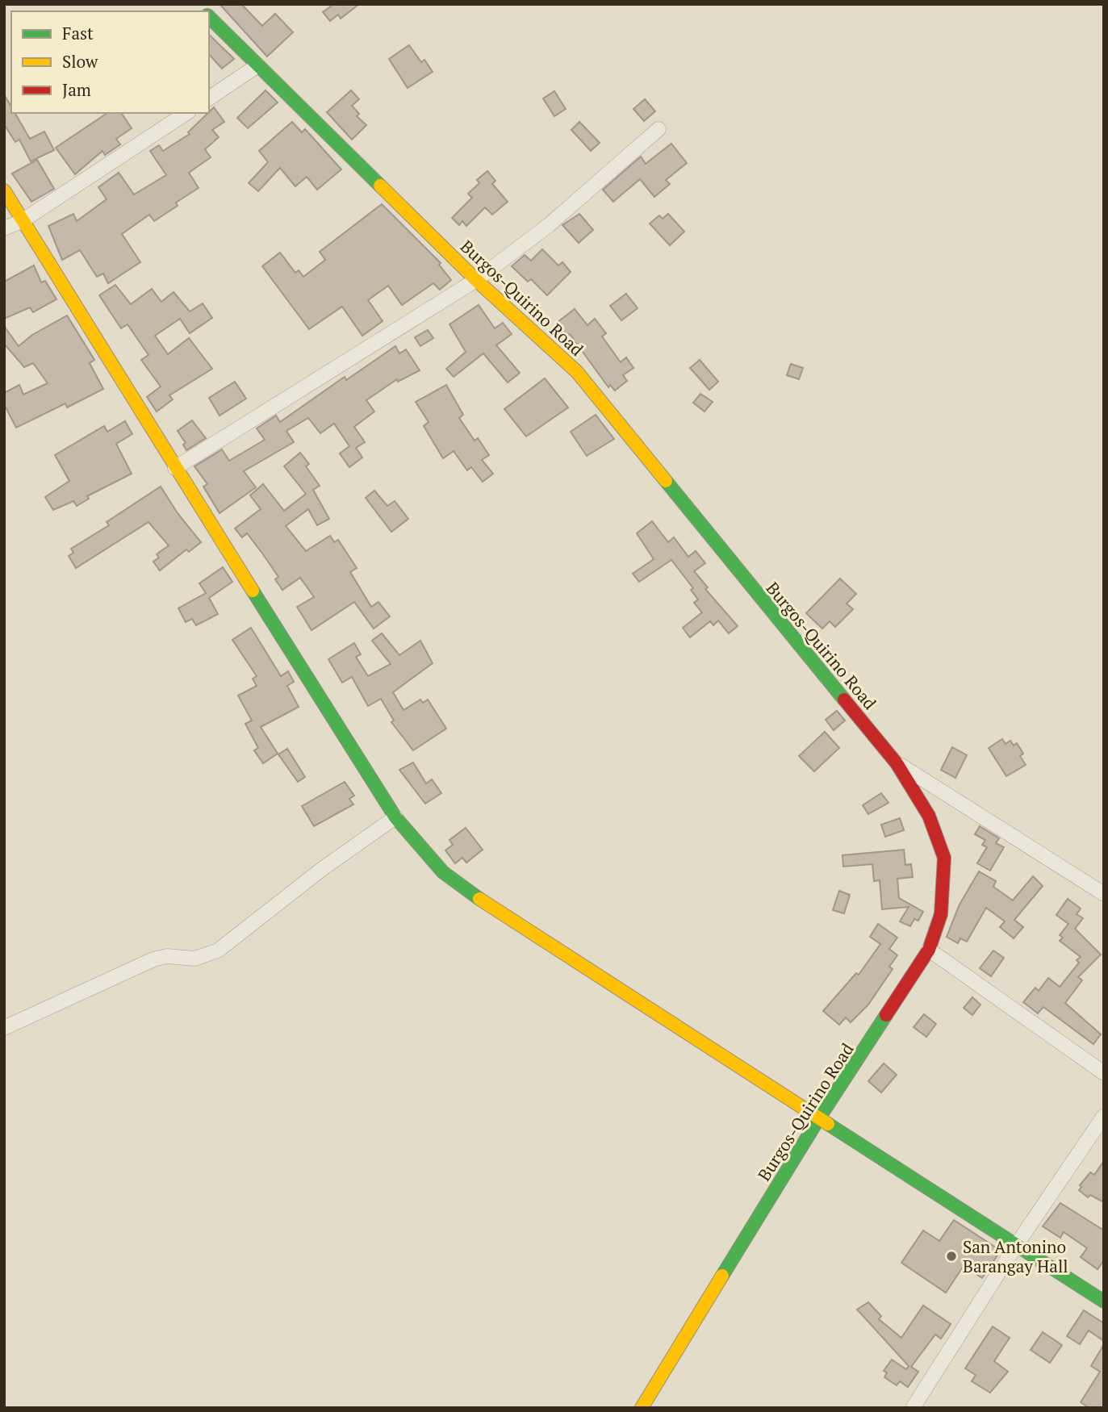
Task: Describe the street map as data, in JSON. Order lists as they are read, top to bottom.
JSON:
{
  "streets": {
    "street": ["Burgos-Quirino Road"]
  },
  "places": ["San Antonino Barangay Hall"],
  "legend": ["Fast", "Slow", "Jam"]
}
